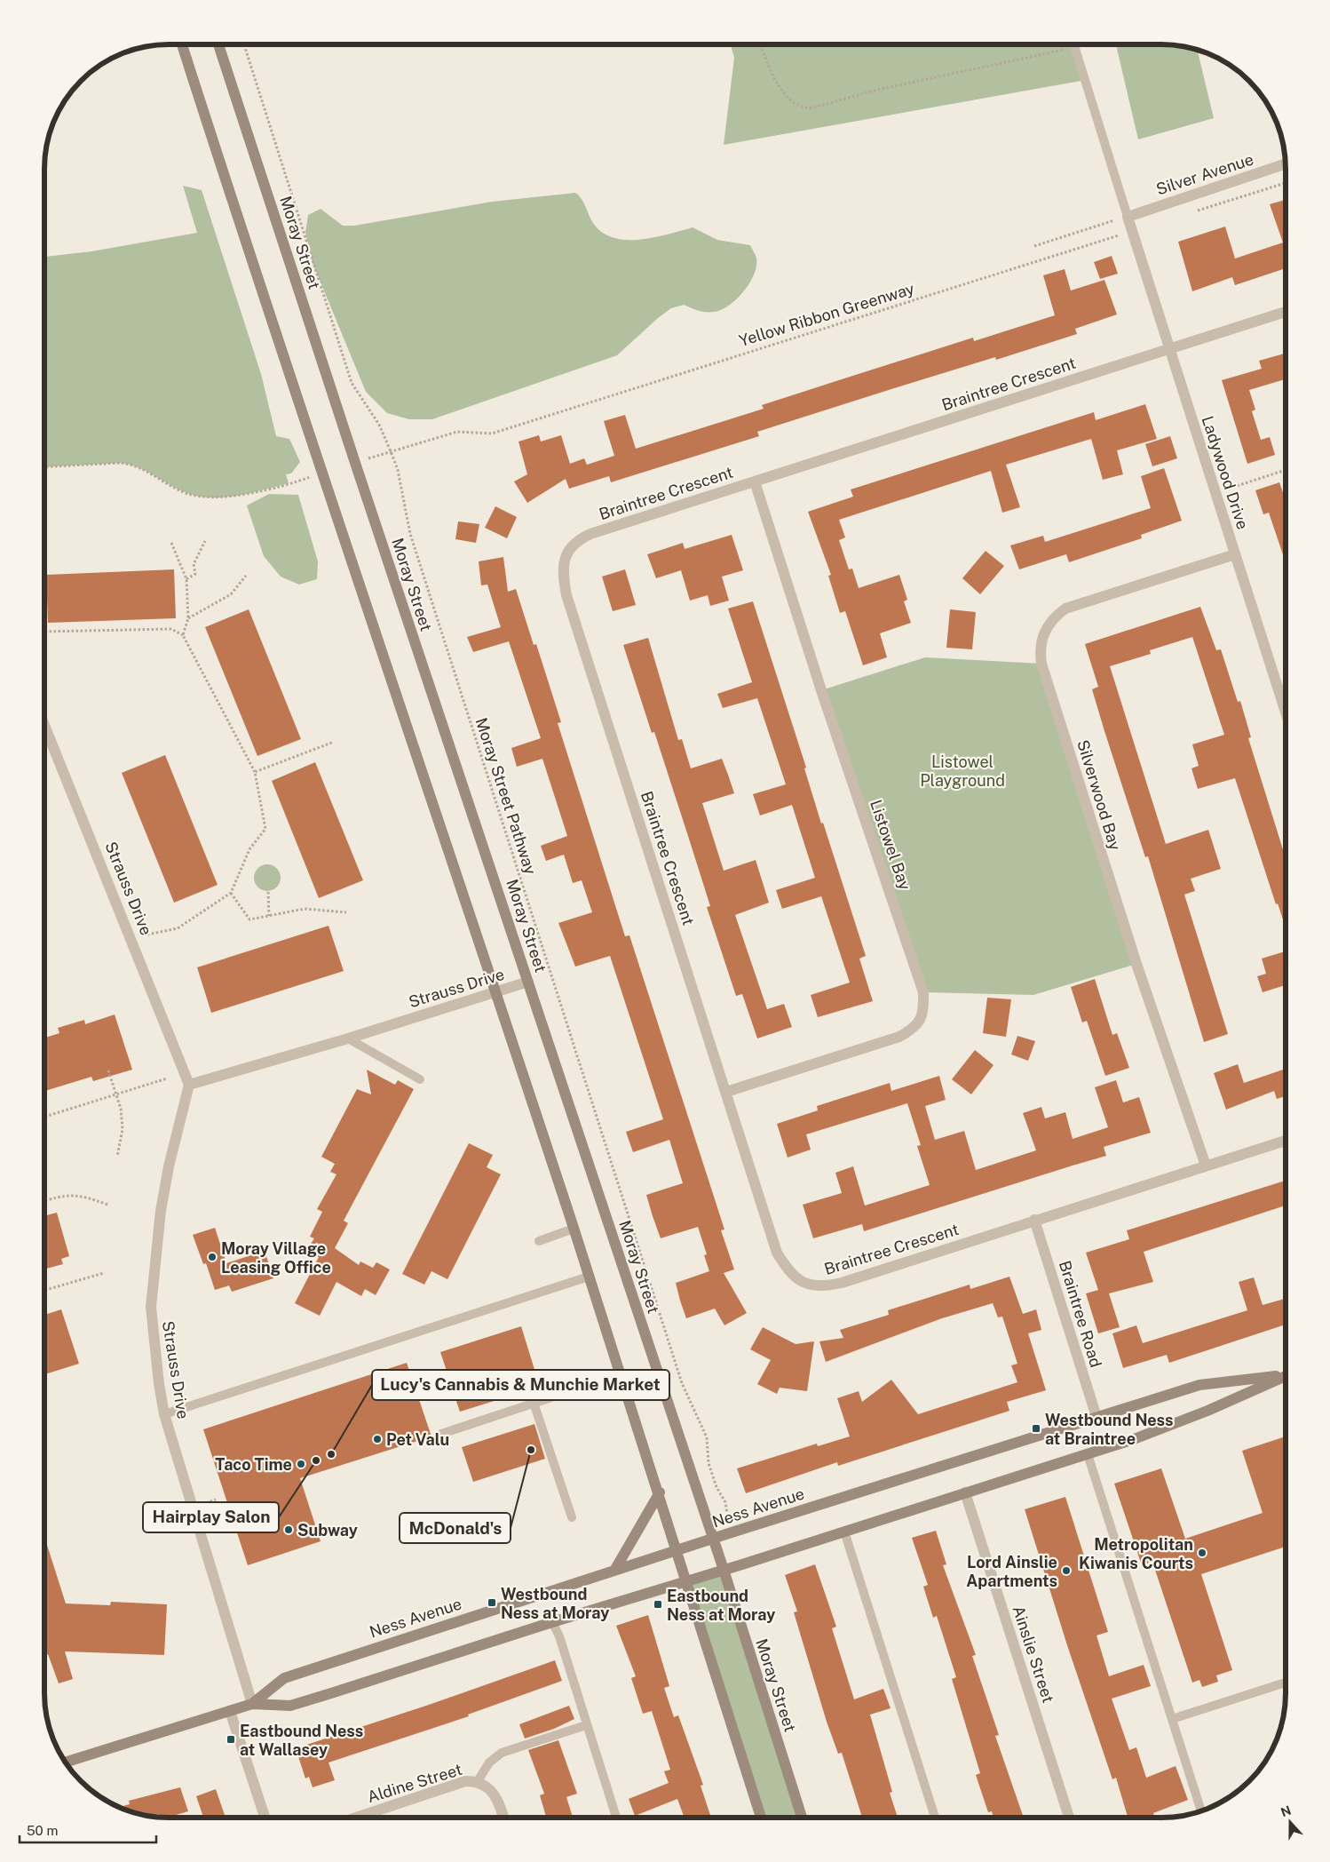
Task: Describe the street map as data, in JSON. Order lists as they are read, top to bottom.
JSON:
{
  "streets": {
    "street": [
      "Silver Avenue",
      "Moray Street",
      "Braintree Crescent",
      "Ladywood Drive",
      "Silverwood Bay",
      "Listowel Bay",
      "Strauss Drive",
      "Braintree Road",
      "Ness Avenue",
      "Ainslie Street",
      "Aldine Street"
    ],
    "path": ["Yellow Ribbon Greenway", "Moray Street Pathway"]
  },
  "crossings": [
    ["Silver Avenue", "Ladywood Drive"],
    ["Moray Street", "Strauss Drive"],
    ["Moray Street", "Ness Avenue"],
    ["Yellow Ribbon Greenway", "Ladywood Drive"],
    ["Yellow Ribbon Greenway", "Moray Street Pathway"],
    ["Braintree Crescent", "Ladywood Drive"],
    ["Braintree Crescent", "Silverwood Bay"],
    ["Braintree Crescent", "Listowel Bay"],
    ["Braintree Crescent", "Braintree Road"],
    ["Ladywood Drive", "Silverwood Bay"],
    ["Moray Street Pathway", "Ness Avenue"],
    ["Strauss Drive", "Ness Avenue"],
    ["Braintree Road", "Ness Avenue"],
    ["Ness Avenue", "Ainslie Street"]
  ],
  "parks": ["Listowel Playground"],
  "places": {
    "other": [
      "Moray Village Leasing Office",
      "Pet Valu",
      "McDonald's",
      "Lucy's Cannabis & Munchie Market",
      "Hairplay Salon",
      "Taco Time",
      "Subway",
      "Metropolitan Kiwanis Courts",
      "Lord Ainslie Apartments"
    ],
    "transit": [
      "Westbound Ness at Braintree",
      "Westbound Ness at Moray",
      "Eastbound Ness at Moray",
      "Eastbound Ness at Wallasey"
    ]
  },
  "scale_bar": "50 m",
  "north": "top"
}
